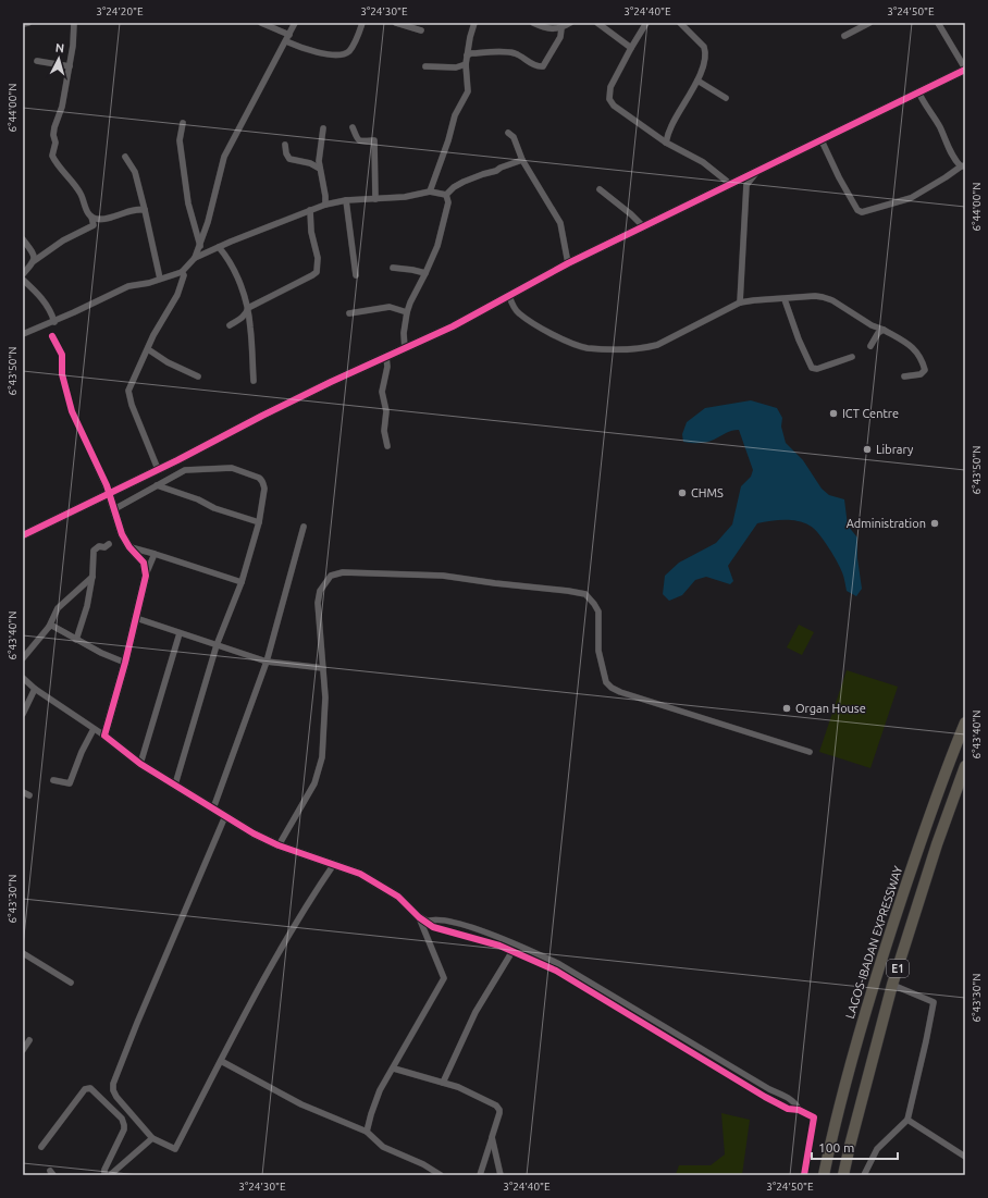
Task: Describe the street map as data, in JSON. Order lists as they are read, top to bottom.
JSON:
{
  "streets": {
    "highway": ["LAGOS-IBADAN EXPRESSWAY", "E1"]
  },
  "places": [
    "ICT Centre",
    "Library",
    "CHMS",
    "Administration",
    "Organ House"
  ],
  "scale_bar": "100 m",
  "north": "top",
  "coordinates": [
    "3°24'20\"E",
    "3°24'30\"E",
    "3°24'40\"E",
    "3°24'50\"E",
    "6°44'00\"N",
    "6°43'50\"N",
    "6°43'40\"N",
    "6°43'30\"N"
  ]
}
